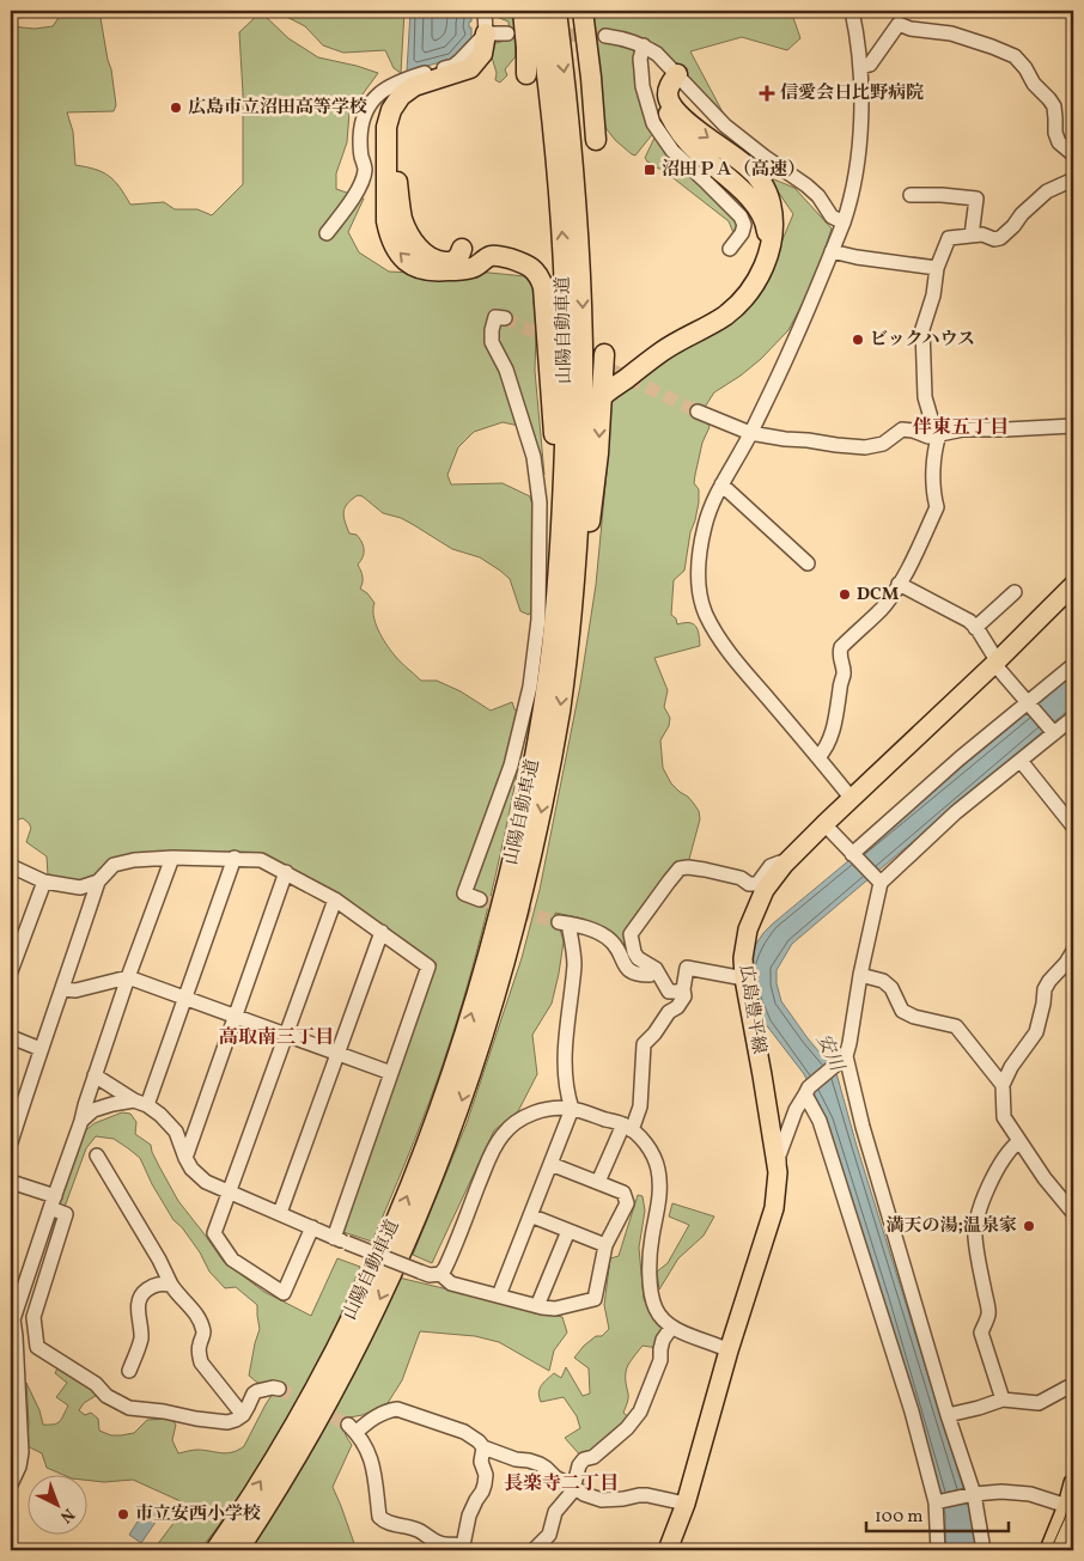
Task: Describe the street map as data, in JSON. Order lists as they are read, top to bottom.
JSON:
{
  "streets": {
    "highway": ["山陽自動車道"],
    "main road": ["広島豊平線"]
  },
  "districts": ["伴東五丁目", "高取南三丁目", "長楽寺二丁目"],
  "water": ["安川"],
  "places": {
    "health": ["信愛会日比野病院"],
    "other": [
      "広島市立沼田高等学校",
      "ビックハウス",
      "DCM",
      "満天の湯;温泉家",
      "市立安西小学校"
    ],
    "transit": ["沼田ＰＡ（高速）"]
  },
  "scale_bar": "100 m",
  "north": "bottom right"
}
